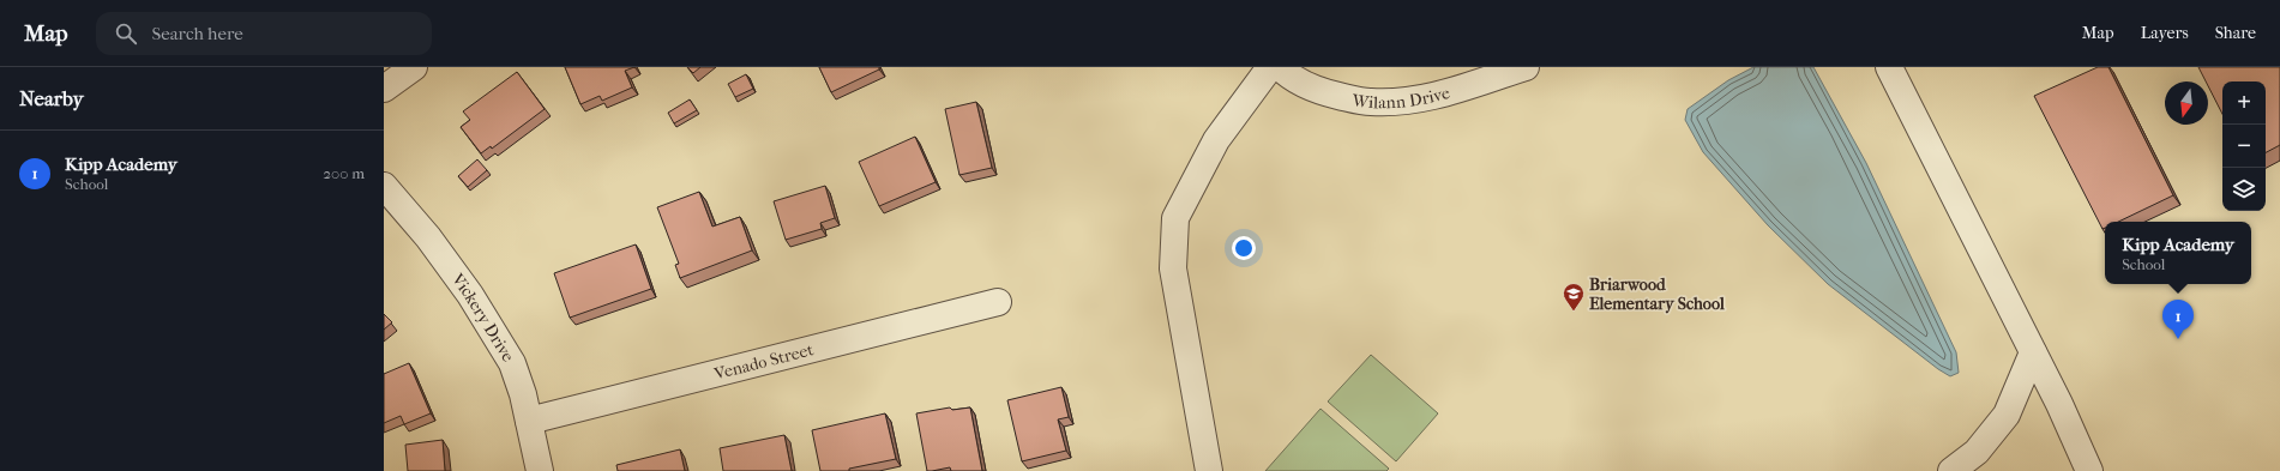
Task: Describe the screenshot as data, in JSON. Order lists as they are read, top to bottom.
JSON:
{
  "streets": {
    "street": ["Wilann Drive", "Vickery Drive", "Venado Street"]
  },
  "crossings": [
    ["Vickery Drive", "Venado Street"]
  ],
  "places": {
    "school or university": ["Briarwood Elementary School"]
  },
  "north": "bottom",
  "page": {
    "header": "Map",
    "search": "Search here",
    "nav": ["Map", "Layers", "Share"],
    "heading": "Nearby",
    "map_buttons": ["+", "−"],
    "list": [
      {
        "mark": "1",
        "name": "Kipp Academy",
        "note": "School",
        "value": "200 m"
      }
    ],
    "popup": ["Kipp Academy", "School"],
    "pins": "1"
  }
}
